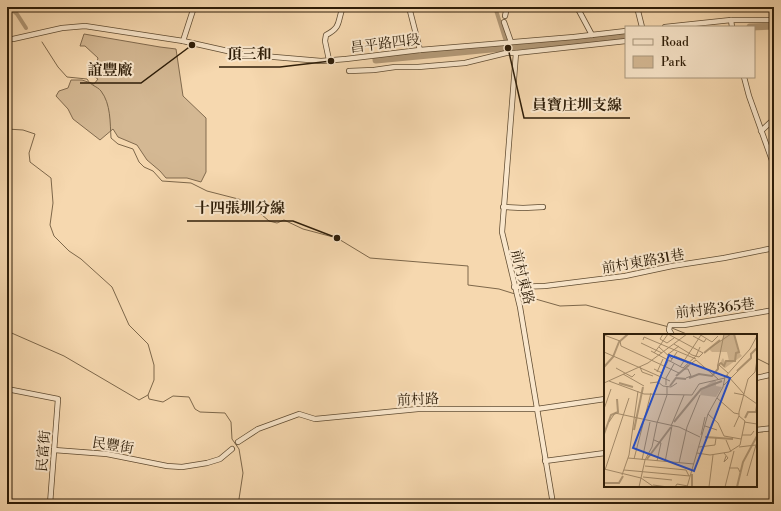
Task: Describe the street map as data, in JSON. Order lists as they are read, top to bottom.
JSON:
{
  "streets": {
    "street": [
      "昌平路四段",
      "前村東路31巷",
      "前村東路",
      "前村路365巷",
      "前村路",
      "民豐街",
      "民富街"
    ]
  },
  "crossings": [
    ["前村東路31巷", "前村東路"],
    ["前村東路", "前村路"],
    ["民豐街", "民富街"]
  ],
  "places": [
    "誼豐廠",
    "員寶庄圳支線",
    "頂三和",
    "十四張圳分線"
  ],
  "legend": ["Road", "Park"]
}
